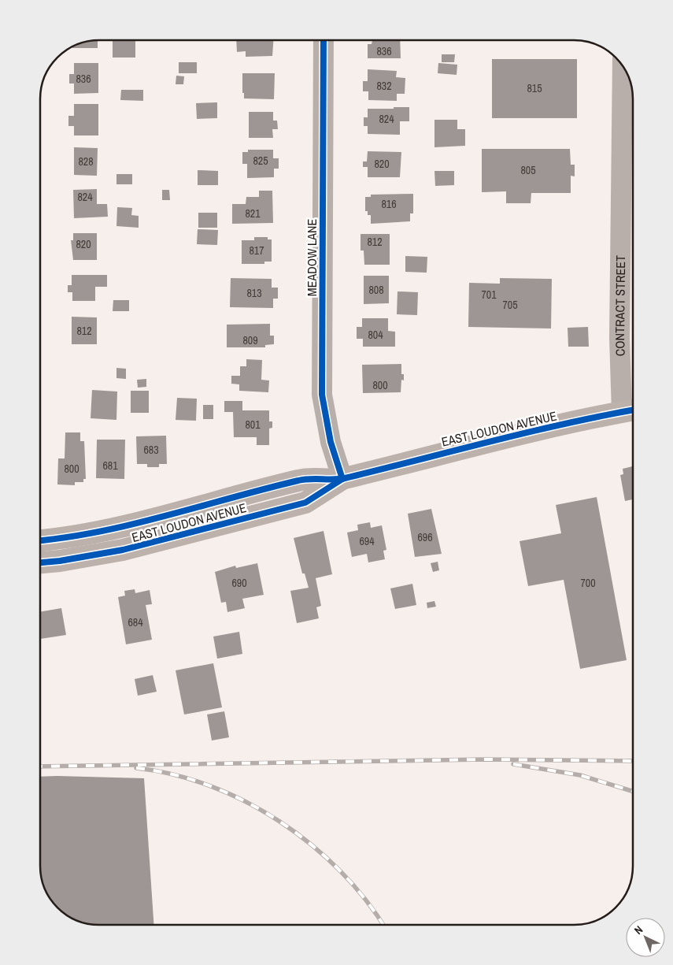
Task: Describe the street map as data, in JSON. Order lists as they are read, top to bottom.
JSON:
{
  "streets": {
    "main road": ["EAST LOUDON AVENUE"],
    "street": ["MEADOW LANE", "CONTRACT STREET"]
  },
  "crossings": [
    ["MEADOW LANE", "EAST LOUDON AVENUE"],
    ["CONTRACT STREET", "EAST LOUDON AVENUE"]
  ],
  "house_numbers": [
    "836",
    "836",
    "832",
    "815",
    "824",
    "825",
    "828",
    "820",
    "805",
    "824",
    "816",
    "821",
    "812",
    "820",
    "817",
    "808",
    "813",
    "701",
    "705",
    "812",
    "804",
    "809",
    "800",
    "801",
    "683",
    "681",
    "800",
    "696",
    "694",
    "690",
    "700",
    "684"
  ],
  "north": "top left"
}
